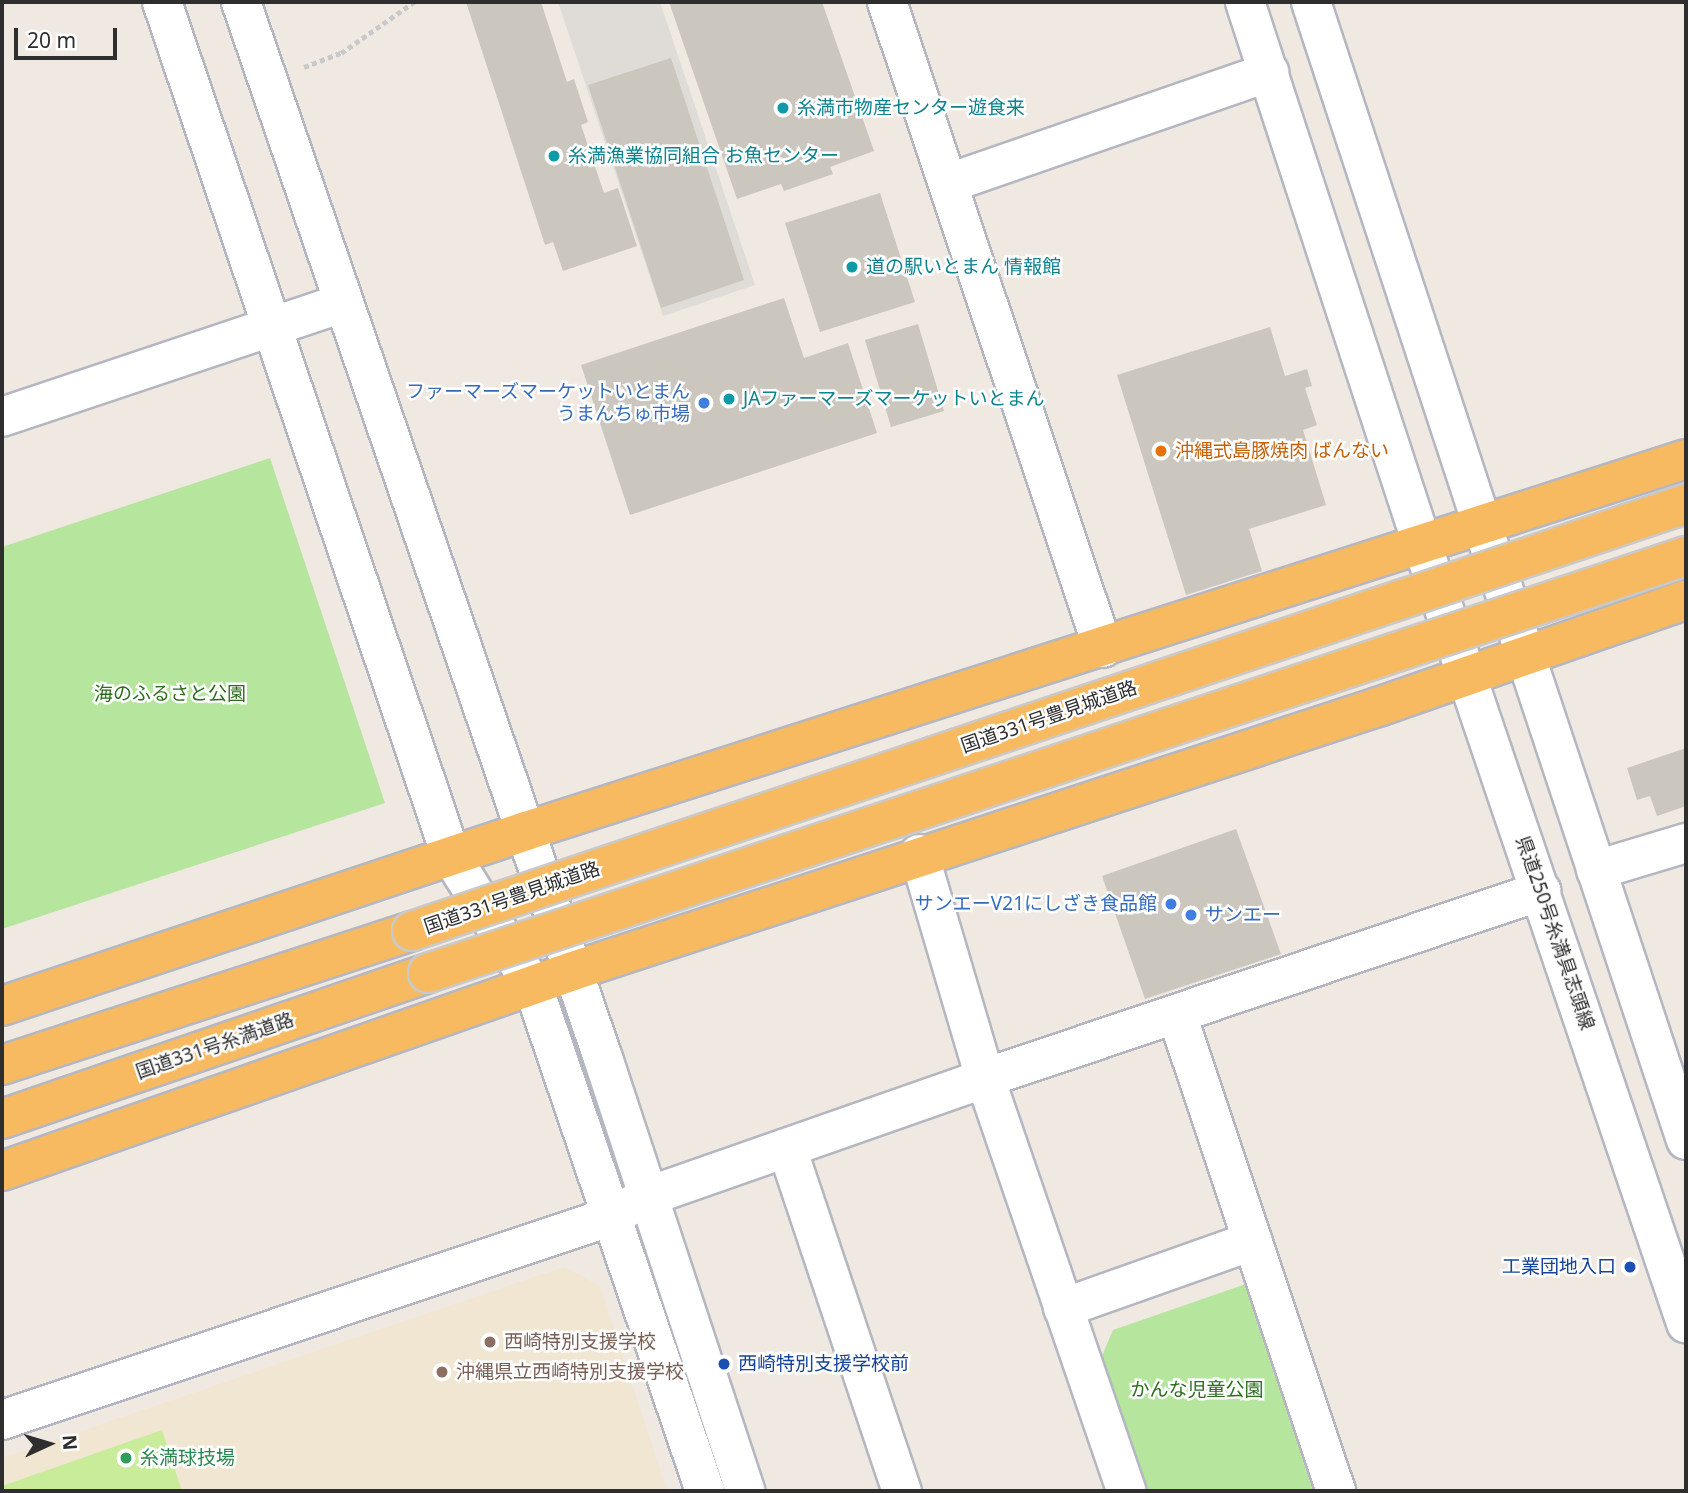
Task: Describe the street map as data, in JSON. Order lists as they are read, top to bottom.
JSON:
{
  "streets": {
    "highway": ["国道331号豊見城道路", "国道331号糸満道路"],
    "street": ["県道250号糸満具志頭線"]
  },
  "parks": ["海のふるさと公園", "かんな児童公園"],
  "places": [
    "糸満市物産センター遊食来",
    "糸満漁業協同組合 お魚センター",
    "道の駅いとまん 情報館",
    "JAファーマーズマーケットいとまん",
    "ファーマーズマーケットいとまん うまんちゅ市場",
    "沖縄式島豚焼肉 ばんない",
    "サンエーV21にしざき食品館",
    "サンエー",
    "工業団地入口",
    "西崎特別支援学校",
    "西崎特別支援学校前",
    "沖縄県立西崎特別支援学校",
    "糸満球技場"
  ],
  "scale_bar": "20 m",
  "north": "right"
}
